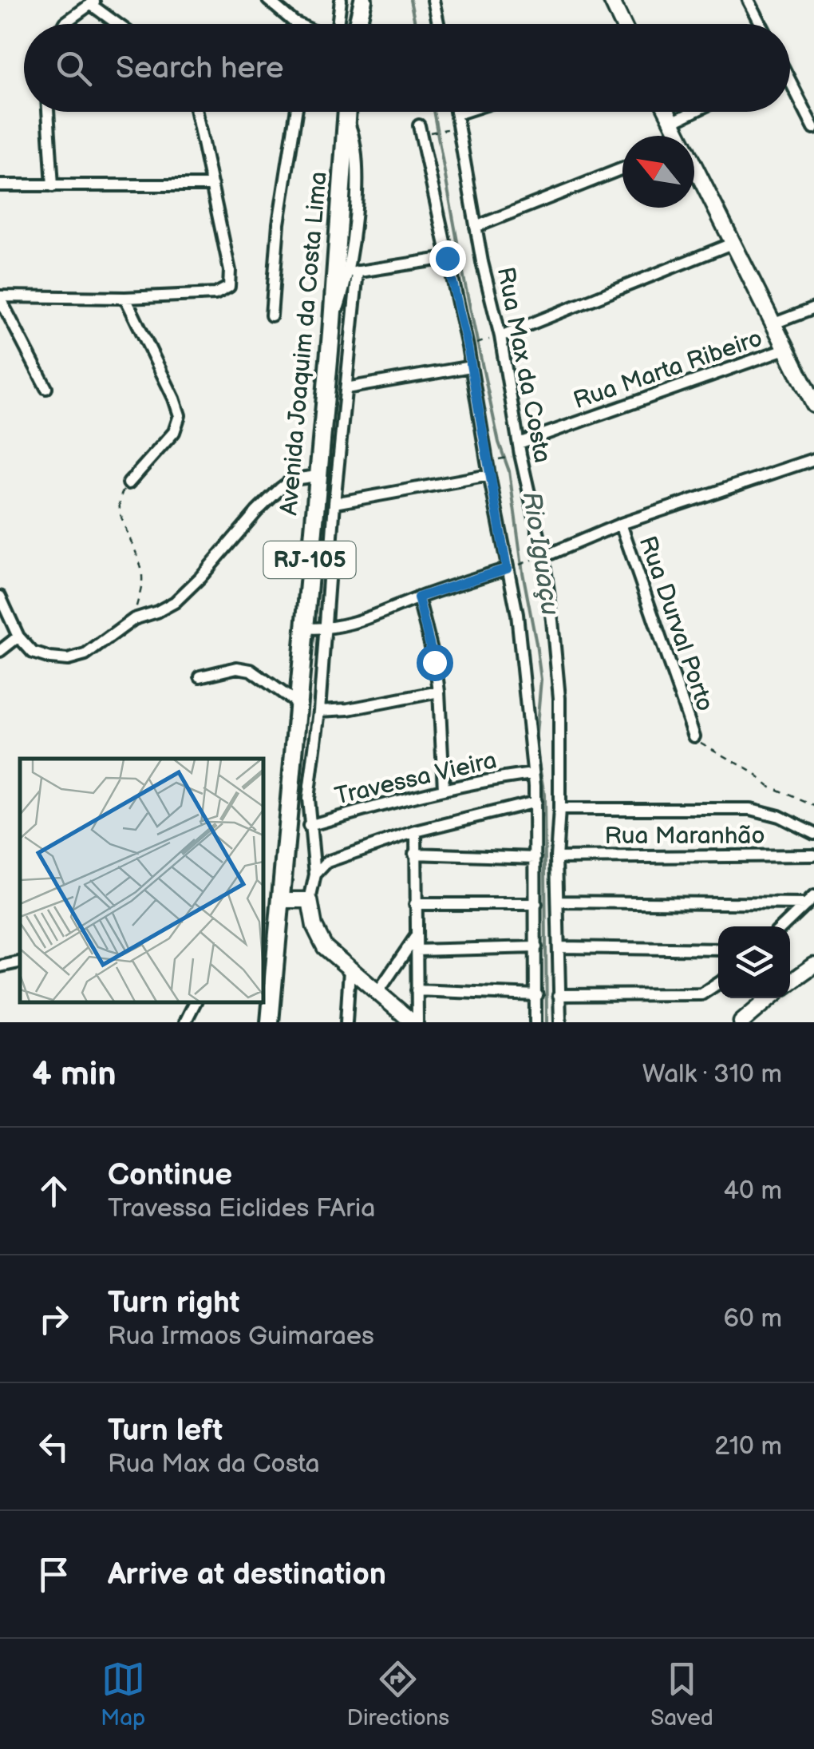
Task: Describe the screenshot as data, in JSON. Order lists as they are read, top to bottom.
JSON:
{
  "streets": {
    "main road": ["Avenida Joaquim da Costa Lima", "RJ-105"],
    "street": [
      "Rua Max da Costa",
      "Rua Marta Ribeiro",
      "Rua Durval Porto",
      "Travessa Vieira",
      "Rua Maranhão"
    ]
  },
  "crossings": [
    ["Rua Max da Costa", "Rua Marta Ribeiro"],
    ["Rua Max da Costa", "Rua Maranhão"]
  ],
  "water": ["Rio Iguaçu"],
  "north": "top left",
  "page": {
    "search": "Search here",
    "heading": ["4 min", "Walk · 310 m"],
    "list": [
      ["Continue", "Travessa Eiclides FAria", "40 m"],
      ["Turn right", "Rua Irmaos Guimaraes", "60 m"],
      ["Turn left", "Rua Max da Costa", "210 m"],
      "Arrive at destination"
    ],
    "nav": ["Map", "Directions", "Saved"]
  }
}
